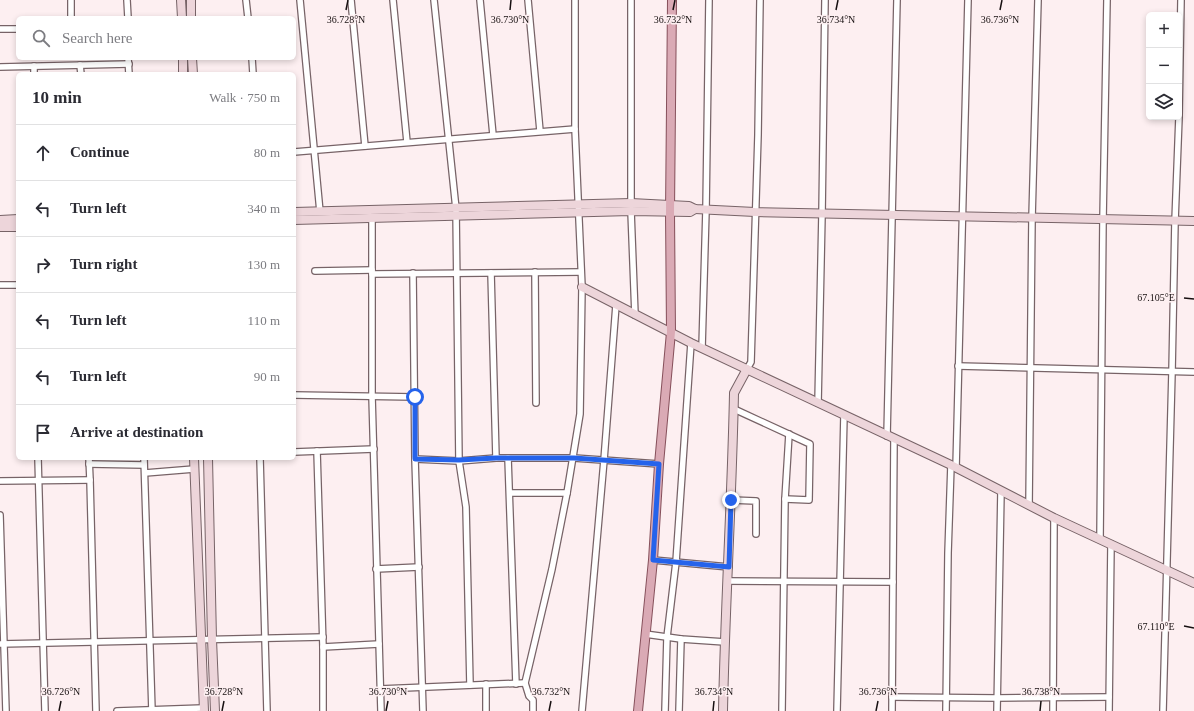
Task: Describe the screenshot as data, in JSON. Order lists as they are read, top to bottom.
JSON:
{
  "page": {
    "map_buttons": ["+", "−"],
    "search": "Search here",
    "heading": ["10 min", "Walk · 750 m"],
    "list": [
      ["Continue", "80 m"],
      ["Turn left", "340 m"],
      ["Turn right", "130 m"],
      ["Turn left", "110 m"],
      ["Turn left", "90 m"],
      "Arrive at destination"
    ]
  },
  "coordinates": [
    "36.728°N",
    "36.730°N",
    "36.732°N",
    "36.734°N",
    "36.736°N",
    "67.105°E",
    "67.110°E",
    "36.726°N",
    "36.738°N"
  ]
}
